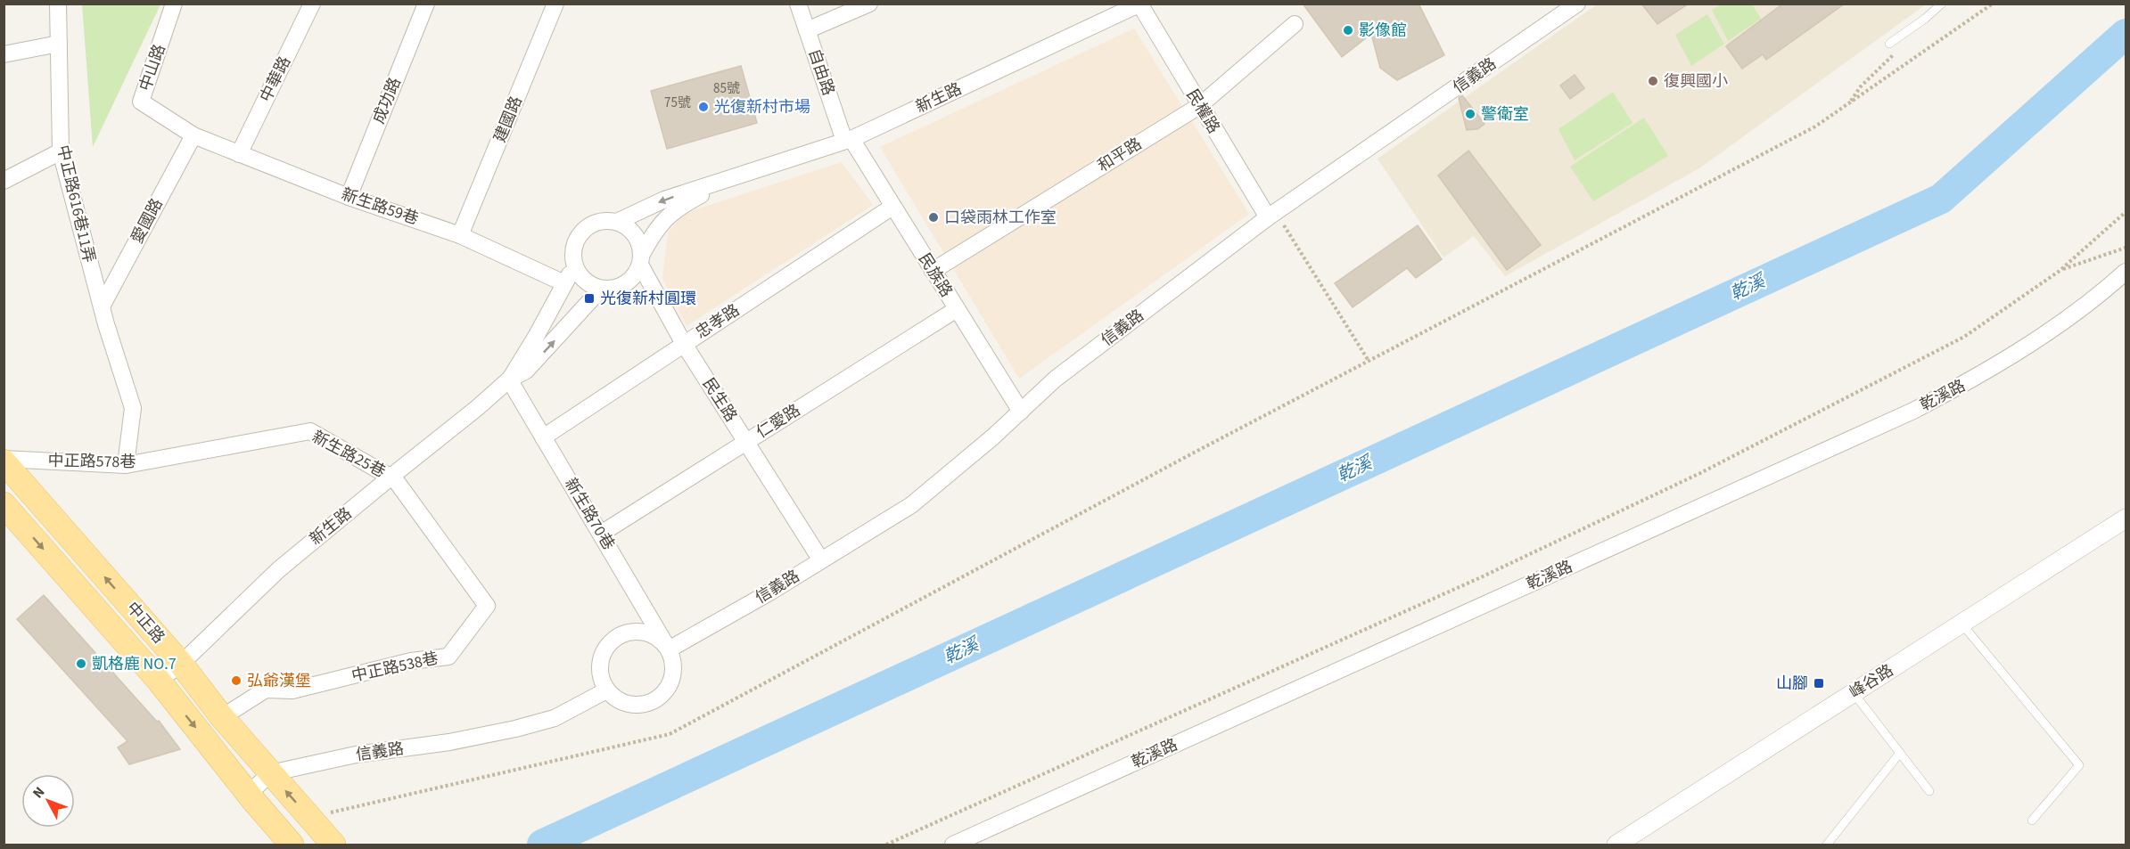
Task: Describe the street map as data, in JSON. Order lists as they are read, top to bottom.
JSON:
{
  "streets": {
    "main road": ["中正路"],
    "street": [
      "中山路",
      "自由路",
      "信義路",
      "中華路",
      "新生路",
      "成功路",
      "民權路",
      "建國路",
      "和平路",
      "中正路616巷11弄",
      "新生路59巷",
      "愛國路",
      "民族路",
      "忠孝路",
      "乾溪路",
      "民生路",
      "仁愛路",
      "新生路25巷",
      "中正路578巷",
      "新生路70巷",
      "中正路538巷",
      "峰谷路"
    ]
  },
  "crossings": [
    ["中山路", "新生路59巷"],
    ["中山路", "愛國路"],
    ["自由路", "新生路"],
    ["自由路", "民族路"],
    ["信義路", "民權路"],
    ["信義路", "民族路"],
    ["信義路", "民生路"],
    ["信義路", "新生路70巷"],
    ["信義路", "中正路"],
    ["中華路", "新生路59巷"],
    ["新生路", "民權路"],
    ["新生路", "新生路59巷"],
    ["新生路", "民族路"],
    ["新生路", "民生路"],
    ["新生路", "新生路25巷"],
    ["新生路", "新生路70巷"],
    ["新生路", "中正路"],
    ["新生路", "中正路538巷"],
    ["成功路", "新生路59巷"],
    ["民權路", "和平路"],
    ["建國路", "新生路59巷"],
    ["和平路", "民族路"],
    ["中正路616巷11弄", "愛國路"],
    ["中正路616巷11弄", "中正路578巷"],
    ["新生路59巷", "愛國路"],
    ["民族路", "忠孝路"],
    ["民族路", "仁愛路"],
    ["忠孝路", "民生路"],
    ["忠孝路", "新生路70巷"],
    ["民生路", "仁愛路"],
    ["仁愛路", "新生路70巷"],
    ["新生路25巷", "中正路578巷"],
    ["新生路25巷", "中正路538巷"],
    ["中正路578巷", "中正路"],
    ["中正路", "中正路538巷"]
  ],
  "water": ["乾溪"],
  "places": {
    "other": [
      "影像館",
      "復興國小",
      "光復新村市場",
      "警衛室",
      "口袋雨林工作室",
      "凱格鹿 NO.7",
      "弘爺漢堡"
    ],
    "transit": ["光復新村圓環", "山腳"]
  },
  "house_numbers": ["85號", "75號"],
  "north": "top left"
}
